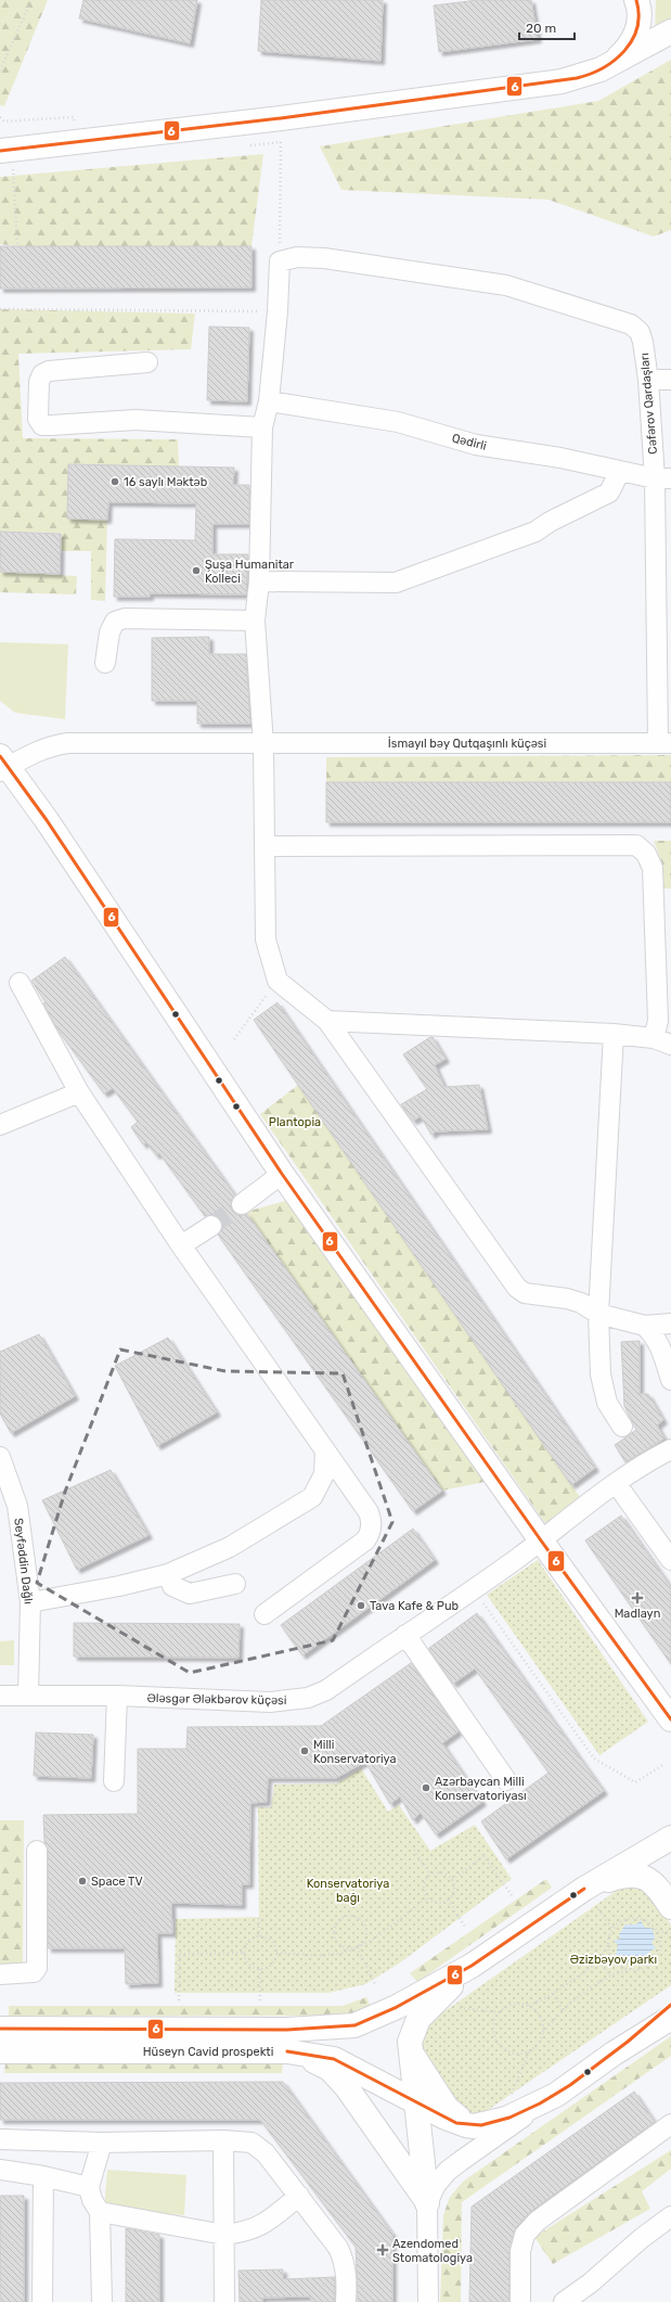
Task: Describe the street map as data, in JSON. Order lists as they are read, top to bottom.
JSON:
{
  "streets": {
    "main road": ["Hüseyn Cavid prospekti"],
    "street": [
      "Cəfərov Qardaşları",
      "Qədirli",
      "İsmayıl bəy Qutqaşınlı küçəsi",
      "Seyfəddin Dağlı",
      "Ələsgər Ələkbərov küçəsi"
    ]
  },
  "crossings": [
    ["Cəfərov Qardaşları", "Qədirli"],
    ["Cəfərov Qardaşları", "İsmayıl bəy Qutqaşınlı küçəsi"],
    ["Seyfəddin Dağlı", "Ələsgər Ələkbərov küçəsi"]
  ],
  "parks": ["Plantopia", "Konservatoriya bağı", "Əzizbəyov parkı"],
  "places": {
    "other": [
      "16 saylı Məktəb",
      "Şuşa Humanitar Kolleci",
      "Tava Kafe & Pub",
      "Milli Konservatoriya",
      "Azərbaycan Milli Konservatoriyası",
      "Space TV"
    ],
    "health": ["Madlayn", "Azendomed Stomatologiya"]
  },
  "lines": ["transit line 6"],
  "scale_bar": "20 m"
}
